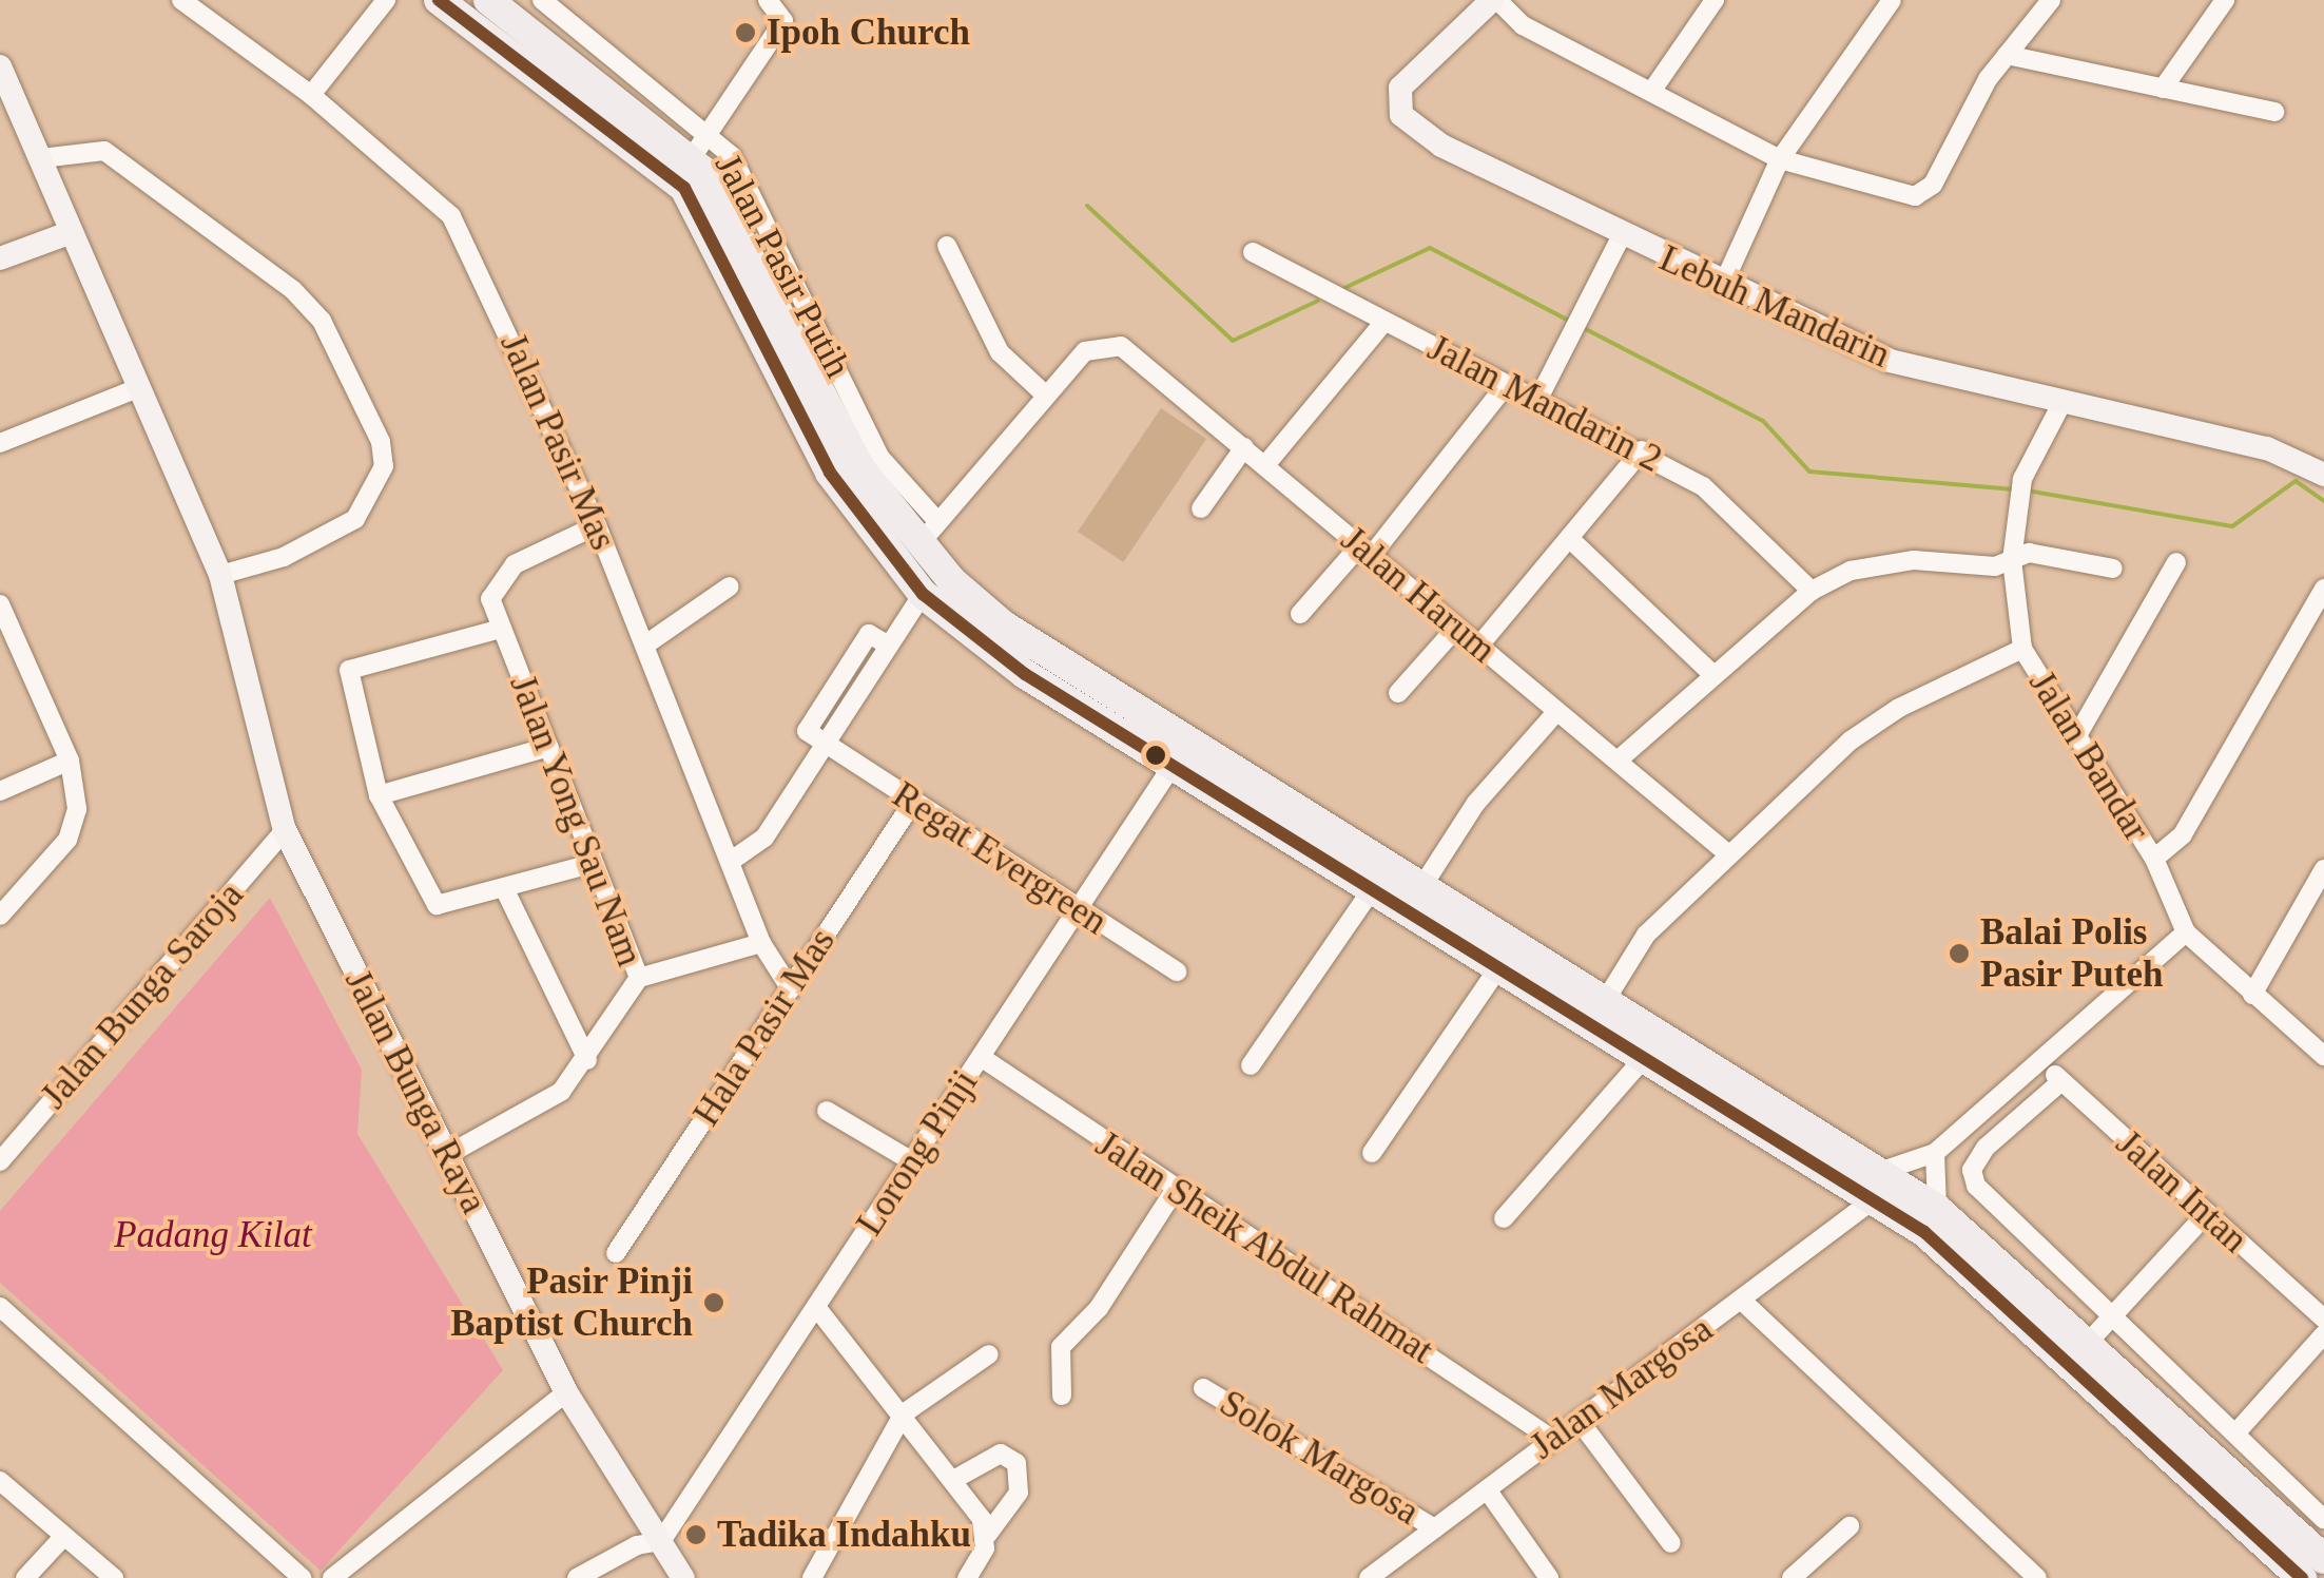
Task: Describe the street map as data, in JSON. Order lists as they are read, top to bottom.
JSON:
{
  "streets": {
    "main road": ["Lebuh Mandarin", "Jalan Bunga Raya"],
    "street": [
      "Jalan Pasir Putih",
      "Jalan Mandarin 2",
      "Jalan Pasir Mas",
      "Jalan Harum",
      "Jalan Bandar",
      "Jalan Yong Sau Nam",
      "Regat Evergreen",
      "Jalan Bunga Saroja",
      "Hala Pasir Mas",
      "Lorong Pinji",
      "Jalan Intan",
      "Jalan Sheik Abdul Rahmat",
      "Jalan Margosa",
      "Solok Margosa"
    ]
  },
  "crossings": [
    ["Lebuh Mandarin", "Jalan Bandar"],
    ["Jalan Pasir Mas", "Jalan Yong Sau Nam"],
    ["Jalan Pasir Mas", "Hala Pasir Mas"],
    ["Jalan Yong Sau Nam", "Jalan Bunga Raya"],
    ["Regat Evergreen", "Hala Pasir Mas"],
    ["Regat Evergreen", "Lorong Pinji"],
    ["Jalan Bunga Saroja", "Jalan Bunga Raya"],
    ["Jalan Bunga Raya", "Lorong Pinji"],
    ["Lorong Pinji", "Jalan Sheik Abdul Rahmat"],
    ["Jalan Sheik Abdul Rahmat", "Jalan Margosa"],
    ["Jalan Margosa", "Solok Margosa"]
  ],
  "parks": ["Padang Kilat"],
  "places": [
    "Ipoh Church",
    "Balai Polis Pasir Puteh",
    "Pasir Pinji Baptist Church",
    "Tadika Indahku"
  ]
}
